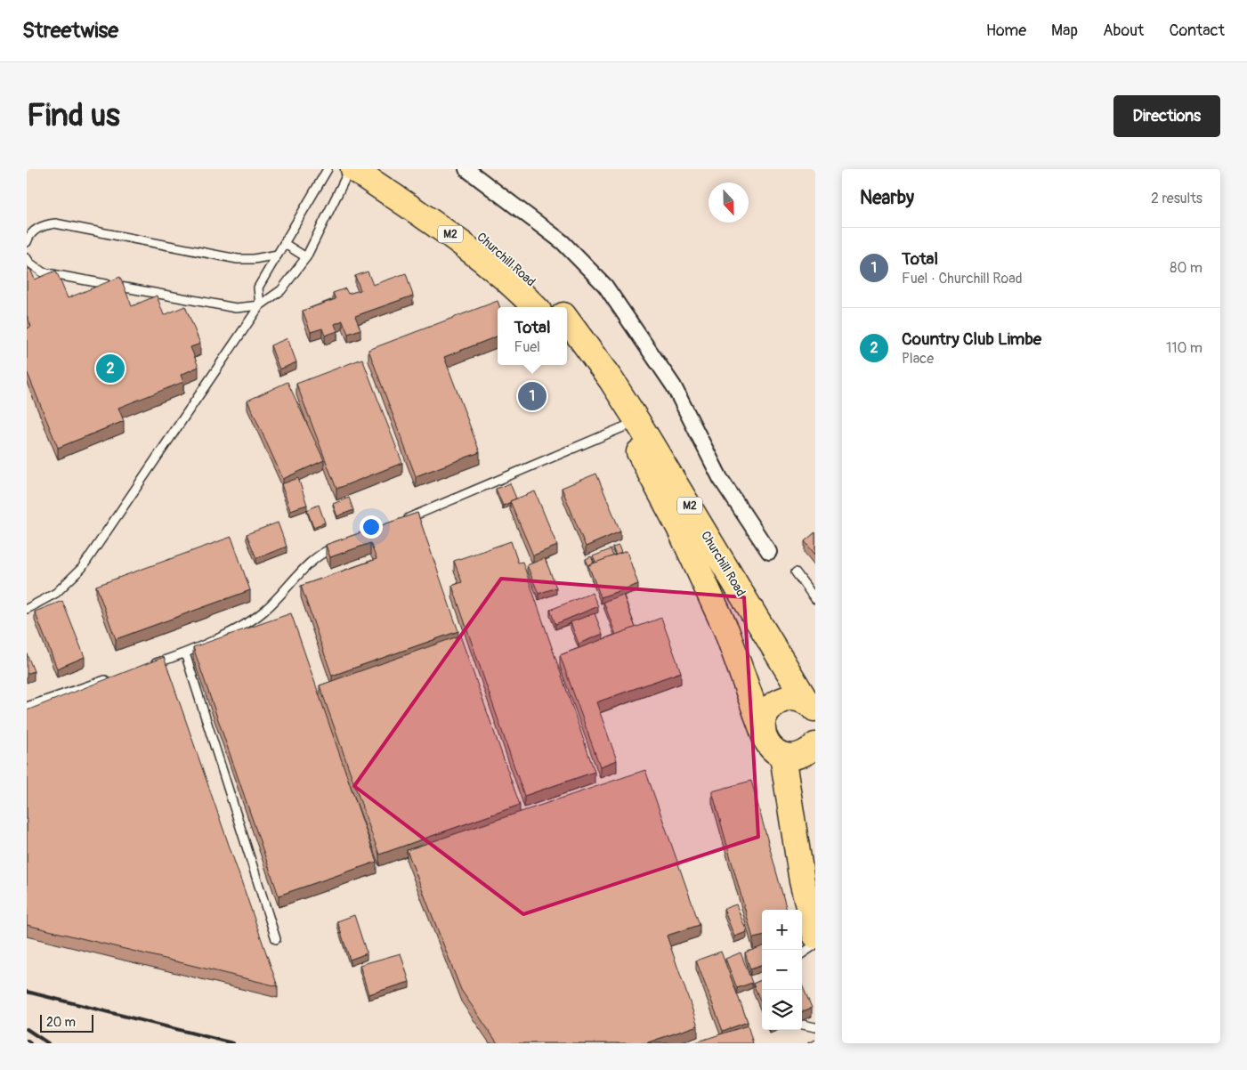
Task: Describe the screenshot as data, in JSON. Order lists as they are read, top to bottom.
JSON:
{
  "streets": {
    "highway": ["M2", "Churchill Road"]
  },
  "scale_bar": "20 m",
  "north": "bottom",
  "page": {
    "header": "Streetwise",
    "nav": [
      "Home",
      "Map",
      "About",
      "Contact"
    ],
    "buttons": "Directions",
    "title": "Find us",
    "heading": ["Nearby", "2 results"],
    "list": [
      {
        "mark": "1",
        "name": "Total",
        "note": "Fuel · Churchill Road",
        "value": "80 m"
      },
      {
        "mark": "2",
        "name": "Country Club Limbe",
        "note": "Place",
        "value": "110 m"
      }
    ],
    "popup": ["Total", "Fuel"],
    "pins": ["2", "1"],
    "map_buttons": ["+", "−"],
    "scale": "20 m"
  }
}
